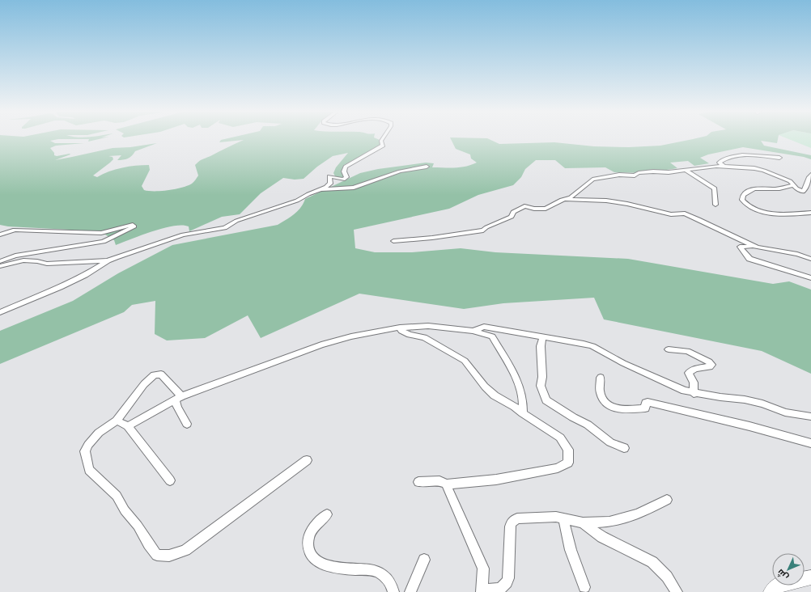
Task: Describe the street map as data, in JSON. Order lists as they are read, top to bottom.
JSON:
{
  "north": "bottom left"
}
